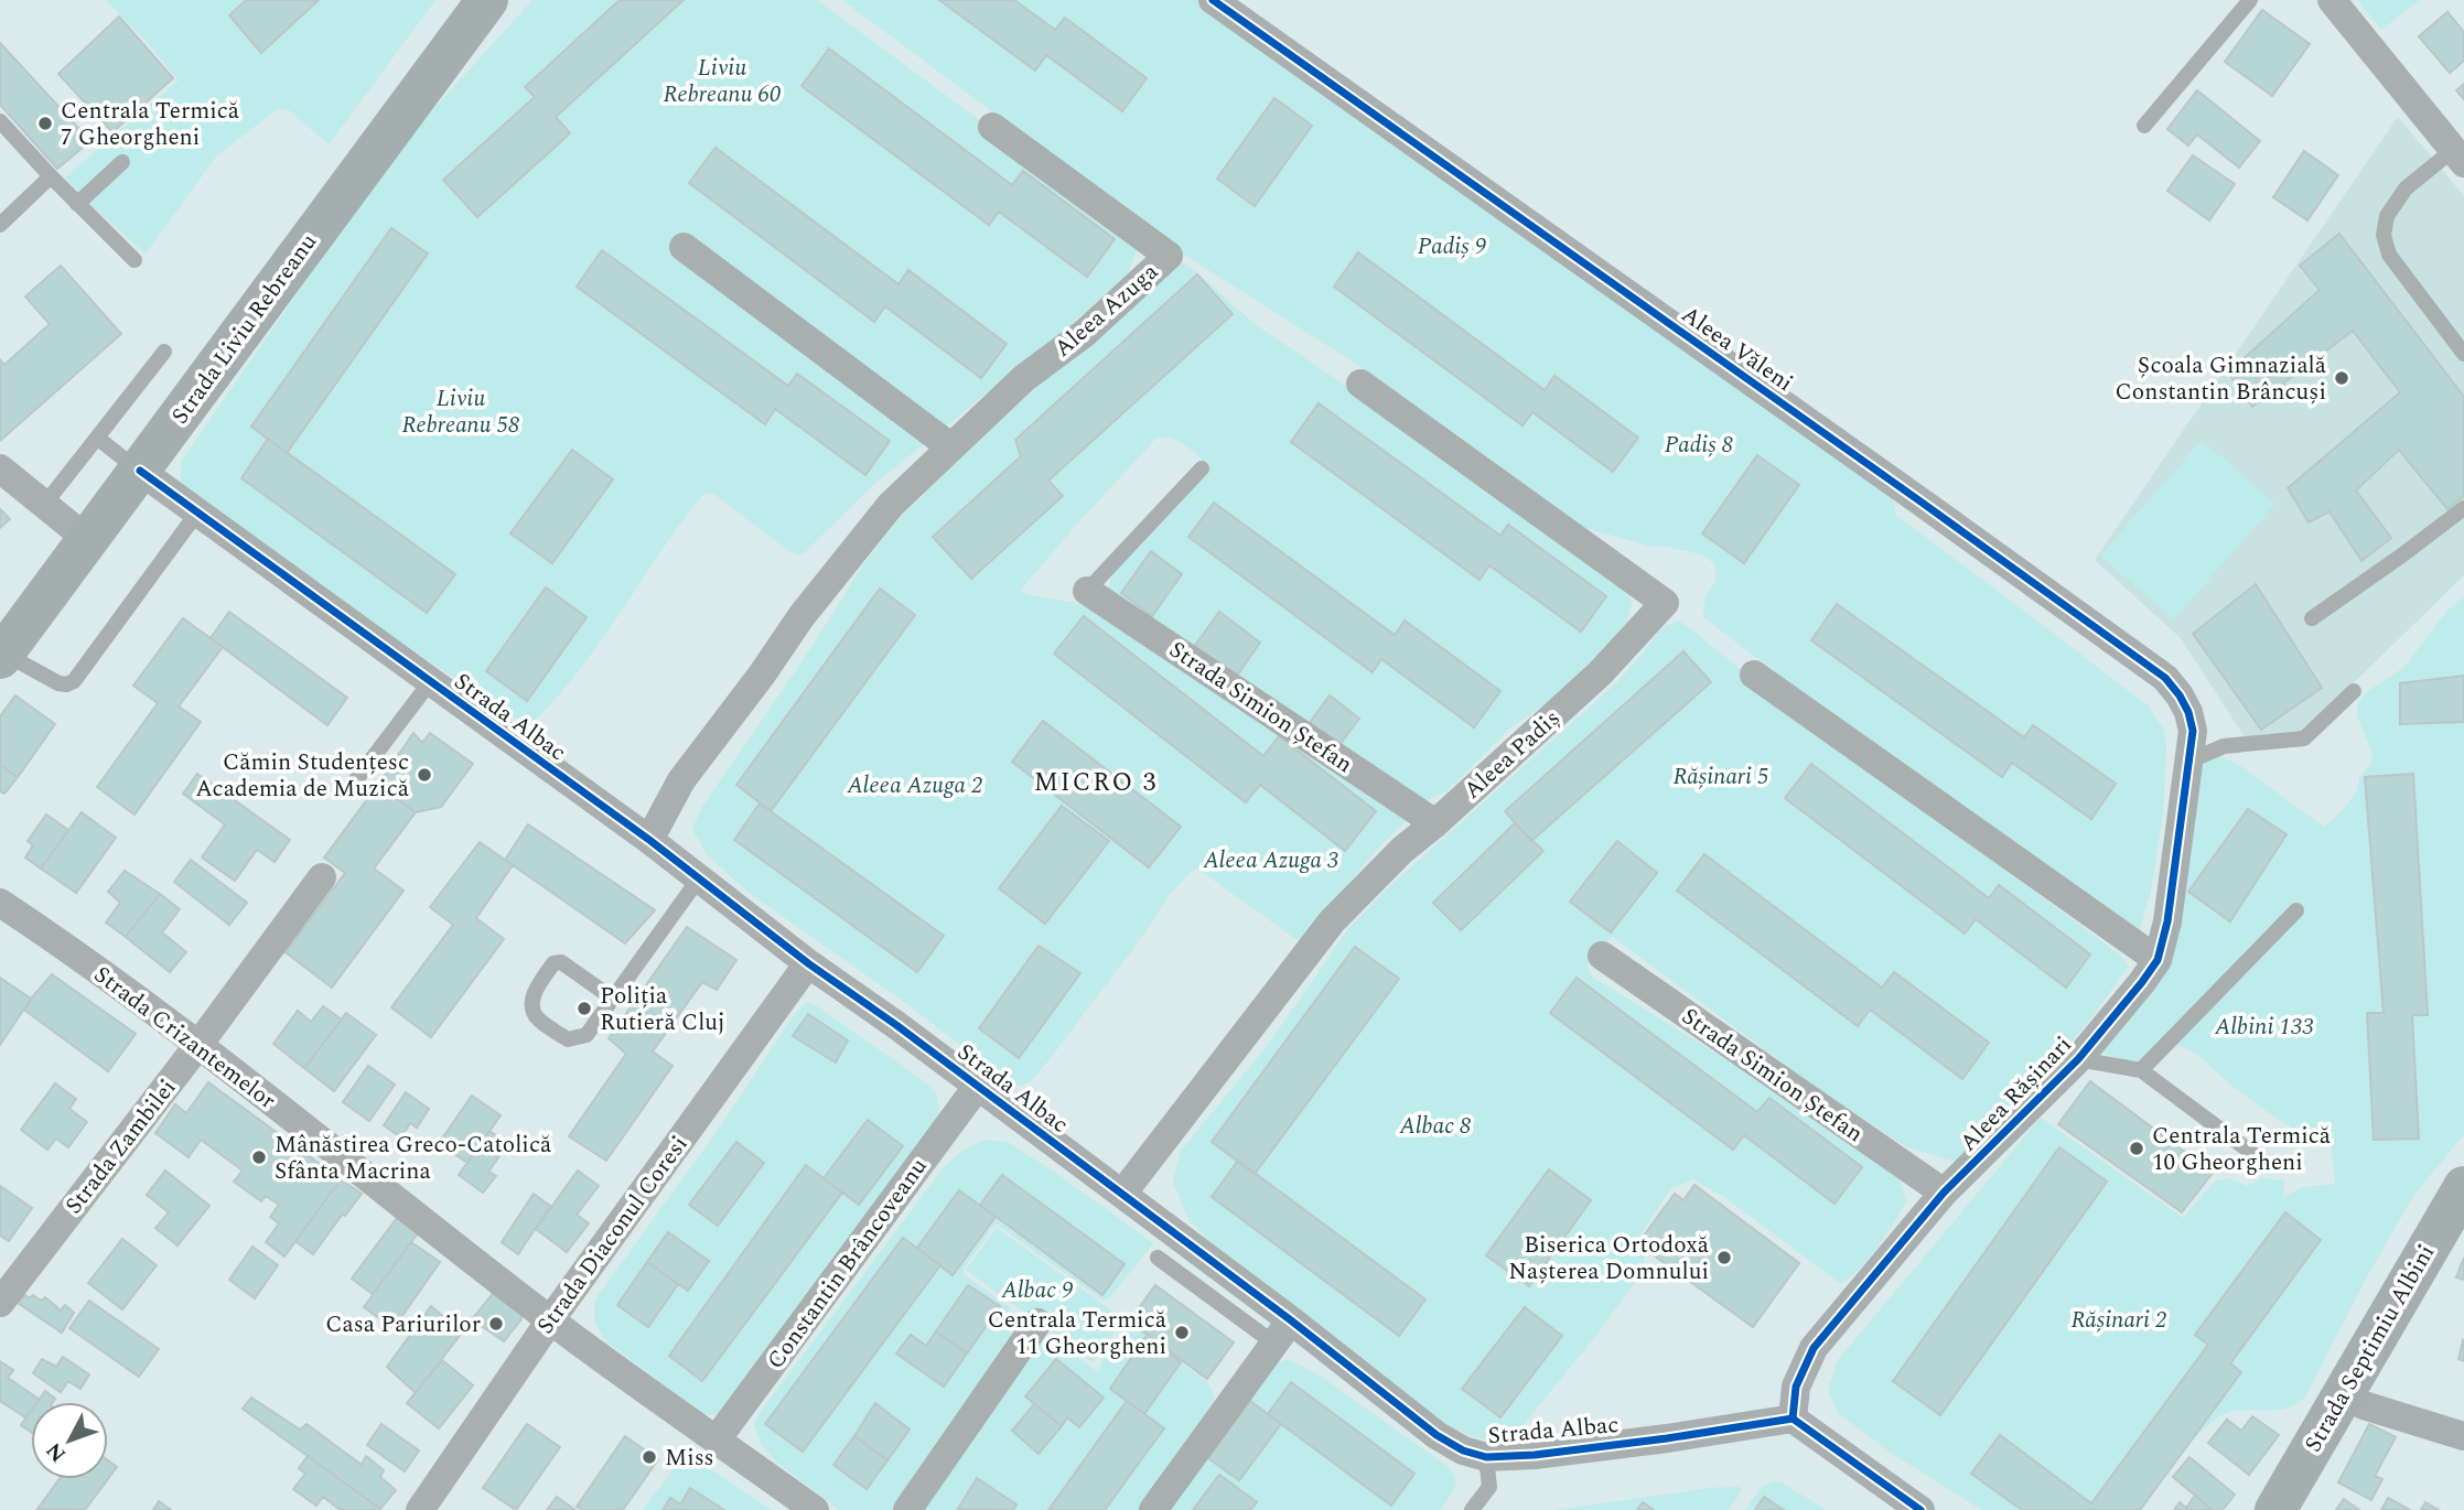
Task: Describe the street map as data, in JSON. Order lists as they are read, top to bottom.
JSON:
{
  "streets": {
    "street": [
      "Aleea Azuga",
      "Strada Liviu Rebreanu",
      "Aleea Văleni",
      "Strada Simion Ștefan",
      "Strada Albac",
      "Aleea Padiș",
      "Strada Crizantemelor",
      "Aleea Rășinari",
      "Strada Zambilei",
      "Strada Diaconul Coresi",
      "Constantin Brâncoveanu",
      "Strada Septimiu Albini"
    ]
  },
  "crossings": [
    ["Aleea Azuga", "Strada Albac"],
    ["Strada Liviu Rebreanu", "Strada Albac"],
    ["Aleea Văleni", "Aleea Rășinari"],
    ["Strada Simion Ștefan", "Aleea Padiș"],
    ["Strada Simion Ștefan", "Aleea Rășinari"],
    ["Strada Albac", "Aleea Padiș"],
    ["Strada Albac", "Aleea Rășinari"],
    ["Strada Albac", "Strada Diaconul Coresi"],
    ["Strada Albac", "Constantin Brâncoveanu"],
    ["Strada Crizantemelor", "Strada Zambilei"],
    ["Strada Crizantemelor", "Strada Diaconul Coresi"],
    ["Strada Crizantemelor", "Constantin Brâncoveanu"]
  ],
  "districts": ["MICRO 3"],
  "parks": [
    "Liviu Rebreanu 60",
    "Padiș 9",
    "Liviu Rebreanu 58",
    "Padiș 8",
    "Rășinari 5",
    "Aleea Azuga 2",
    "Aleea Azuga 3",
    "Albini 133",
    "Albac 8",
    "Albac 9",
    "Rășinari 2"
  ],
  "places": [
    "Centrala Termică 7 Gheorgheni",
    "Școala Gimnazială Constantin Brâncuși",
    "Cămin Studențesc Academia de Muzică",
    "Poliția Rutieră Cluj",
    "Centrala Termică 10 Gheorgheni",
    "Mânăstirea Greco-Catolică Sfânta Macrina",
    "Biserica Ortodoxă Nașterea Domnului",
    "Casa Pariurilor",
    "Centrala Termică 11 Gheorgheni",
    "Miss"
  ],
  "north": "bottom left"
}
